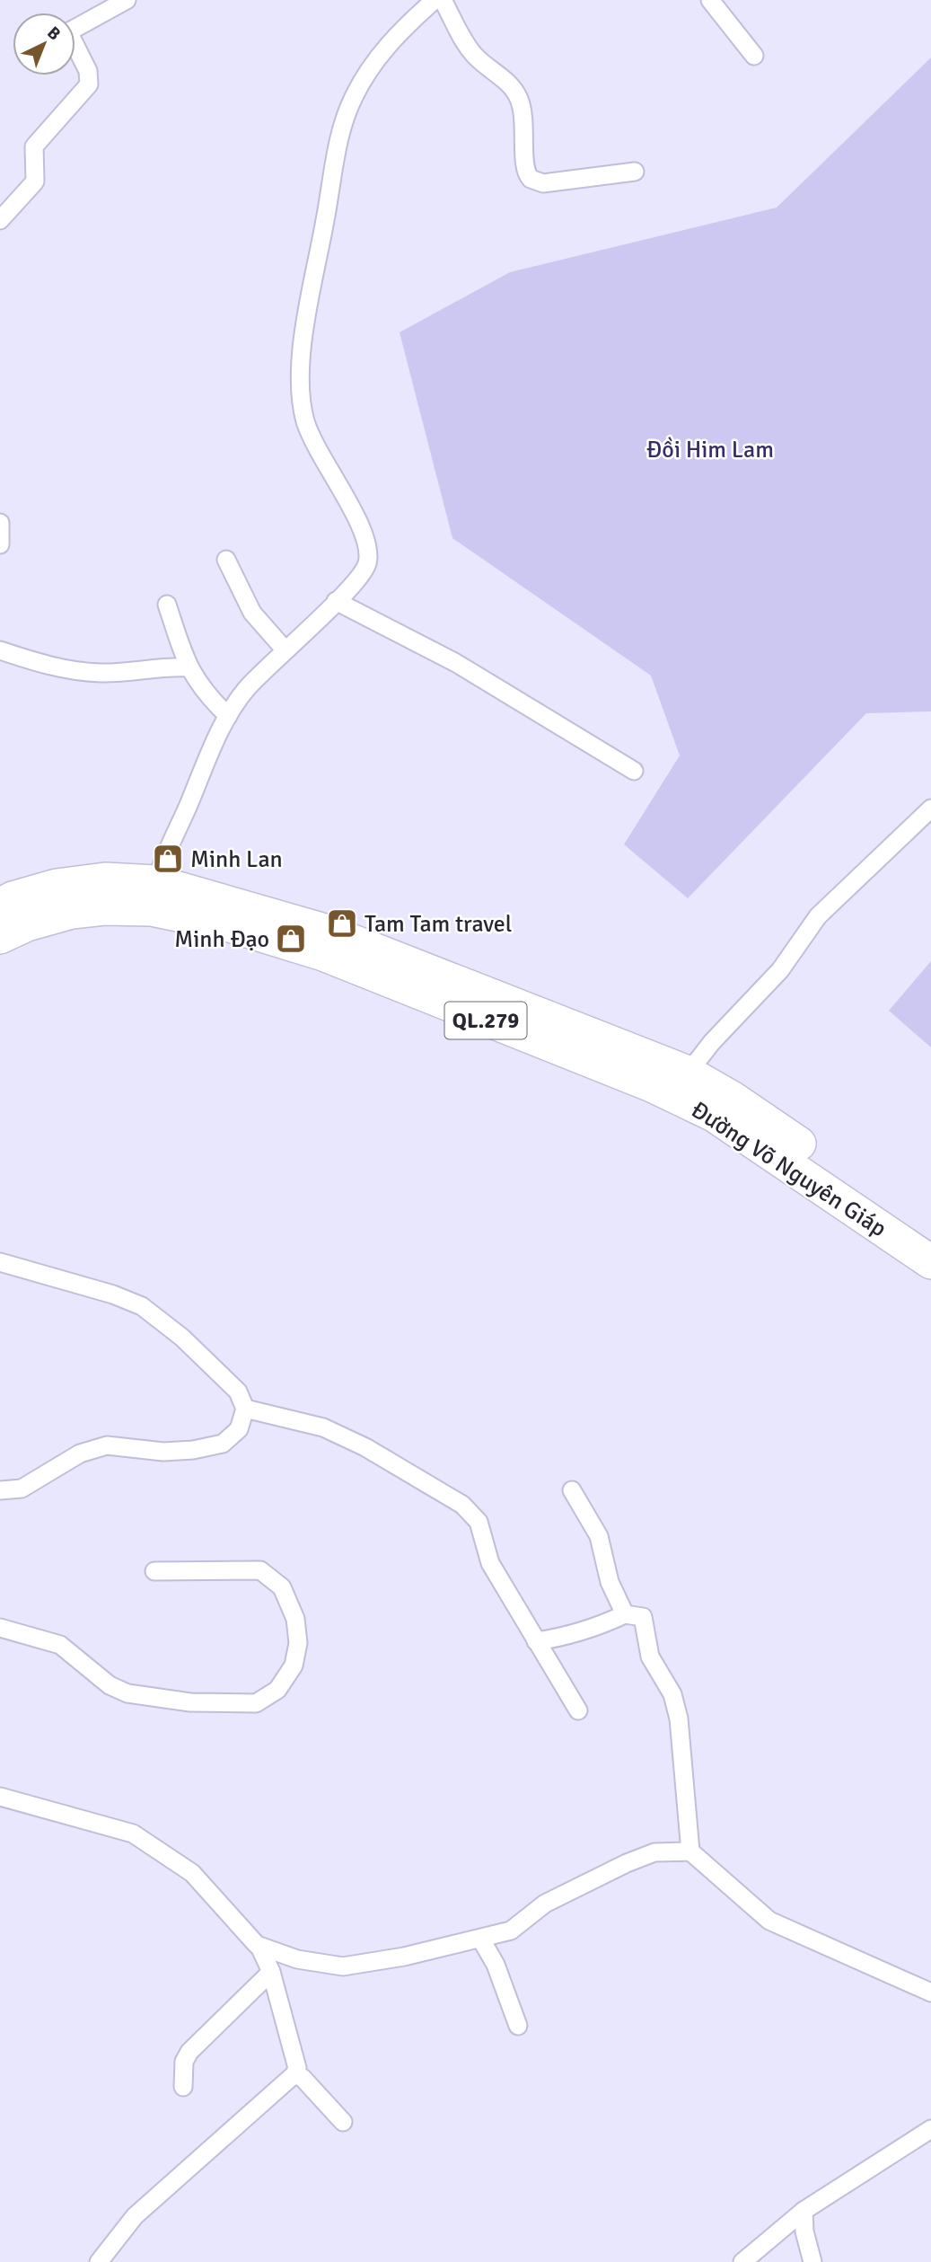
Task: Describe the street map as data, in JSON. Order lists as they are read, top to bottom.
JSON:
{
  "streets": {
    "highway": ["QL.279", "Đường Võ Nguyên Giáp"]
  },
  "parks": ["Đồi Him Lam"],
  "places": {
    "shop": ["Minh Lan", "Tam Tam travel", "Minh Đạo"]
  },
  "north": "top right"
}
